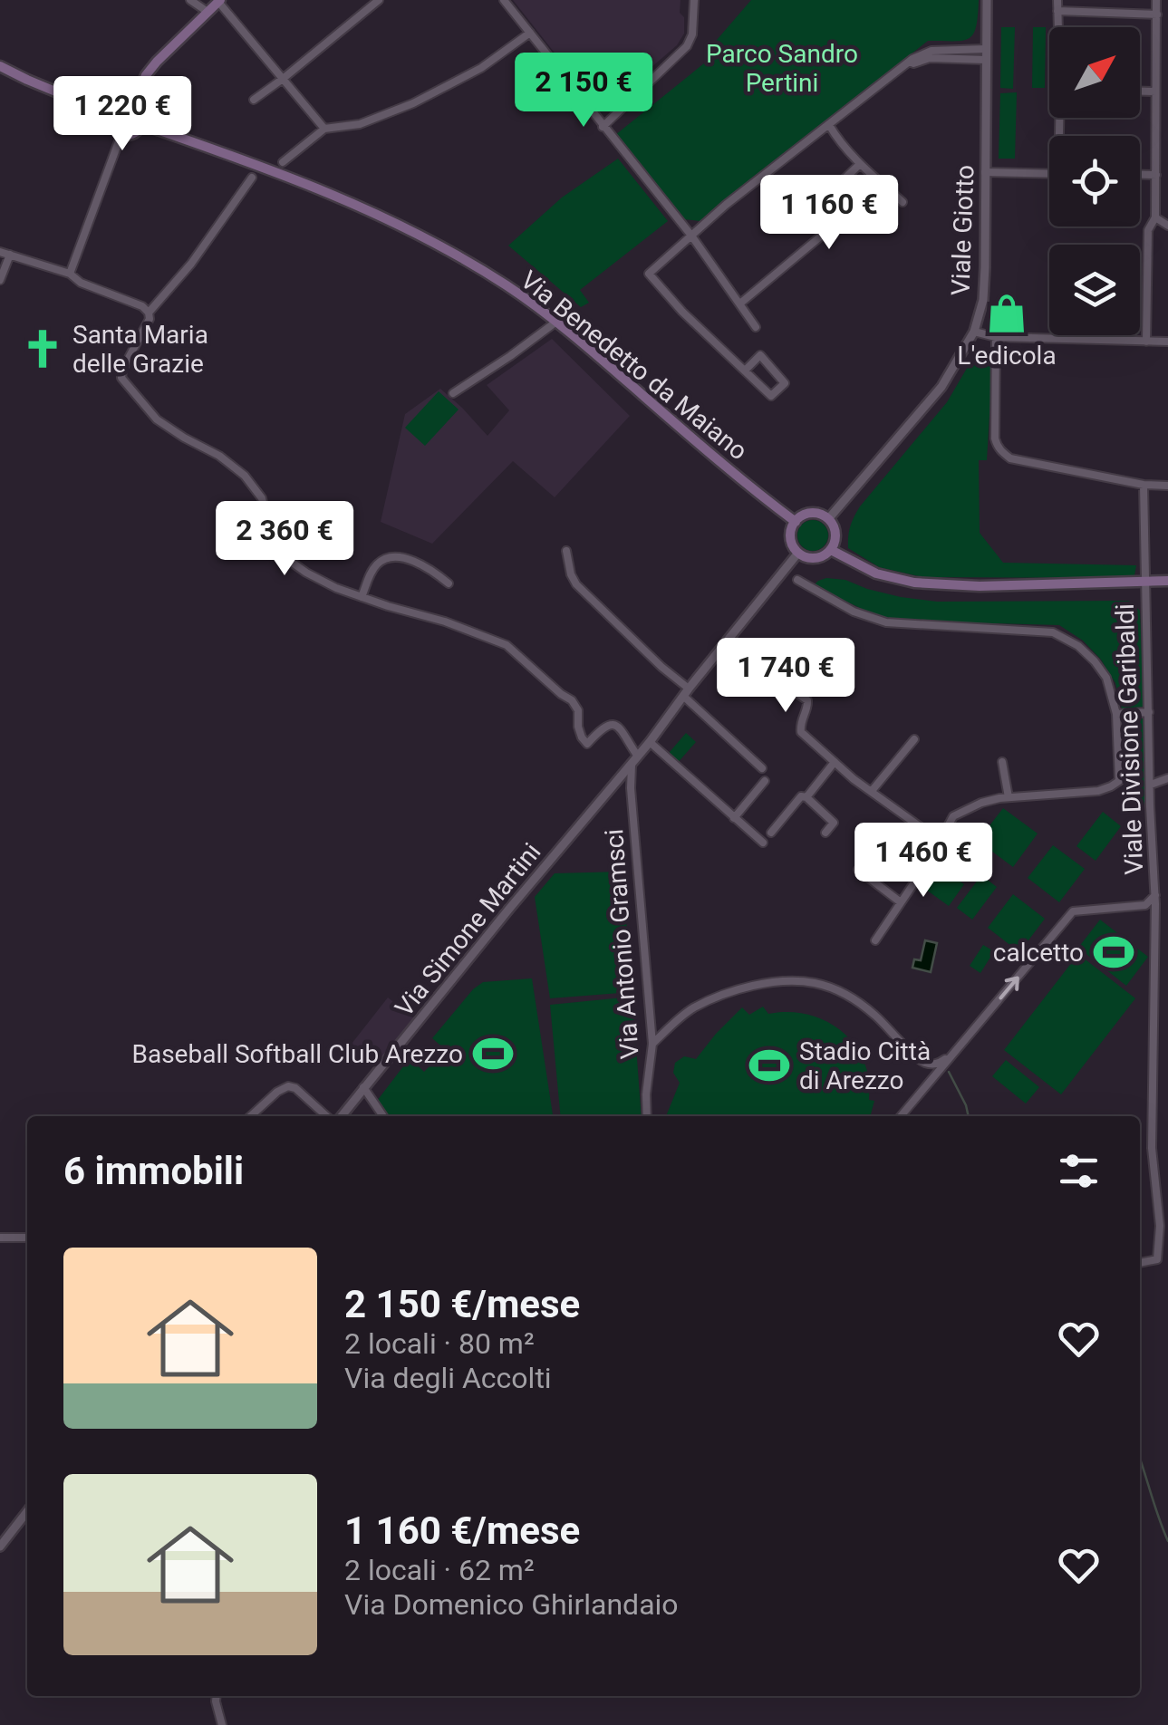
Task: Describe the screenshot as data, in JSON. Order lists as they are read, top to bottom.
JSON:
{
  "streets": {
    "main road": ["Via Benedetto da Maiano"],
    "street": [
      "Viale Giotto",
      "Viale Divisione Garibaldi",
      "Via Simone Martini",
      "Via Antonio Gramsci"
    ]
  },
  "crossings": [
    ["Viale Giotto", "Via Benedetto da Maiano"],
    ["Via Simone Martini", "Via Antonio Gramsci"]
  ],
  "parks": ["Parco Sandro Pertini"],
  "places": {
    "shop": ["L'edicola"],
    "church": ["Santa Maria delle Grazie"],
    "sports": ["calcetto", "Baseball Softball Club Arezzo", "Stadio Città di Arezzo"]
  },
  "north": "top right",
  "page": {
    "price": [
      "2 150 €",
      "1 220 €",
      "1 160 €",
      "2 360 €",
      "1 740 €",
      "1 460 €"
    ],
    "heading": "6 immobili",
    "list": [
      {
        "name": "2 150 €/mese",
        "note": "2 locali · 80 m² · Via degli Accolti"
      },
      {
        "name": "1 160 €/mese",
        "note": "2 locali · 62 m² · Via Domenico Ghirlandaio"
      }
    ]
  }
}
